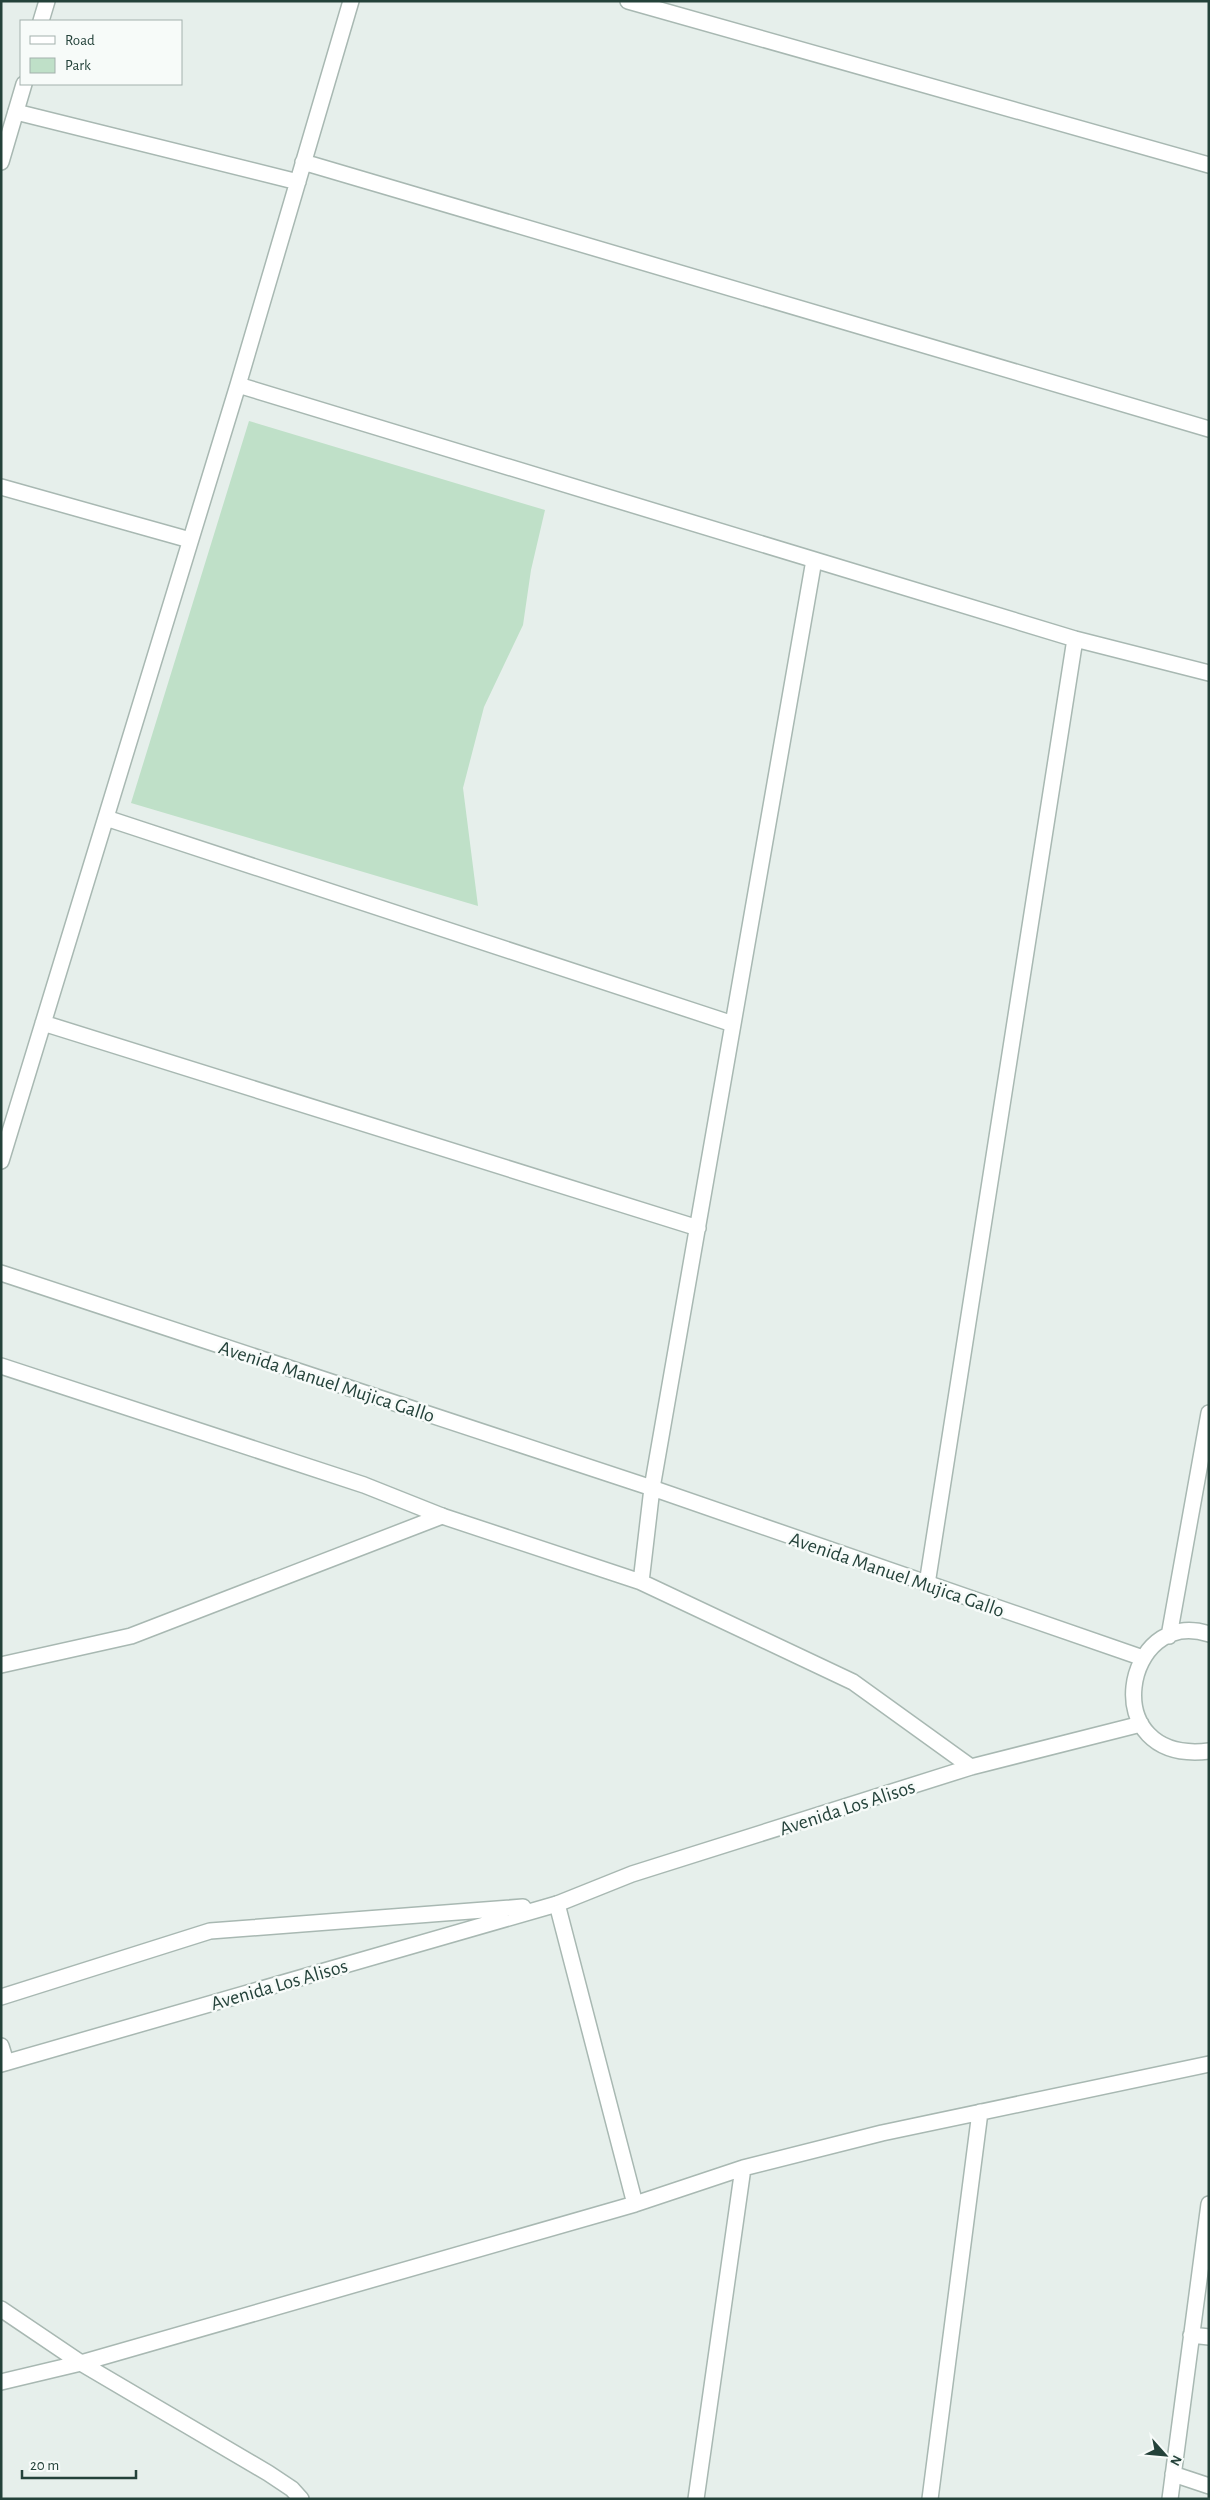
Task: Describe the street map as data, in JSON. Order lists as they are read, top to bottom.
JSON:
{
  "streets": {
    "street": ["Avenida Manuel Mujica Gallo", "Avenida Los Alisos"]
  },
  "legend": ["Road", "Park"],
  "scale_bar": "20 m",
  "north": "bottom right"
}
